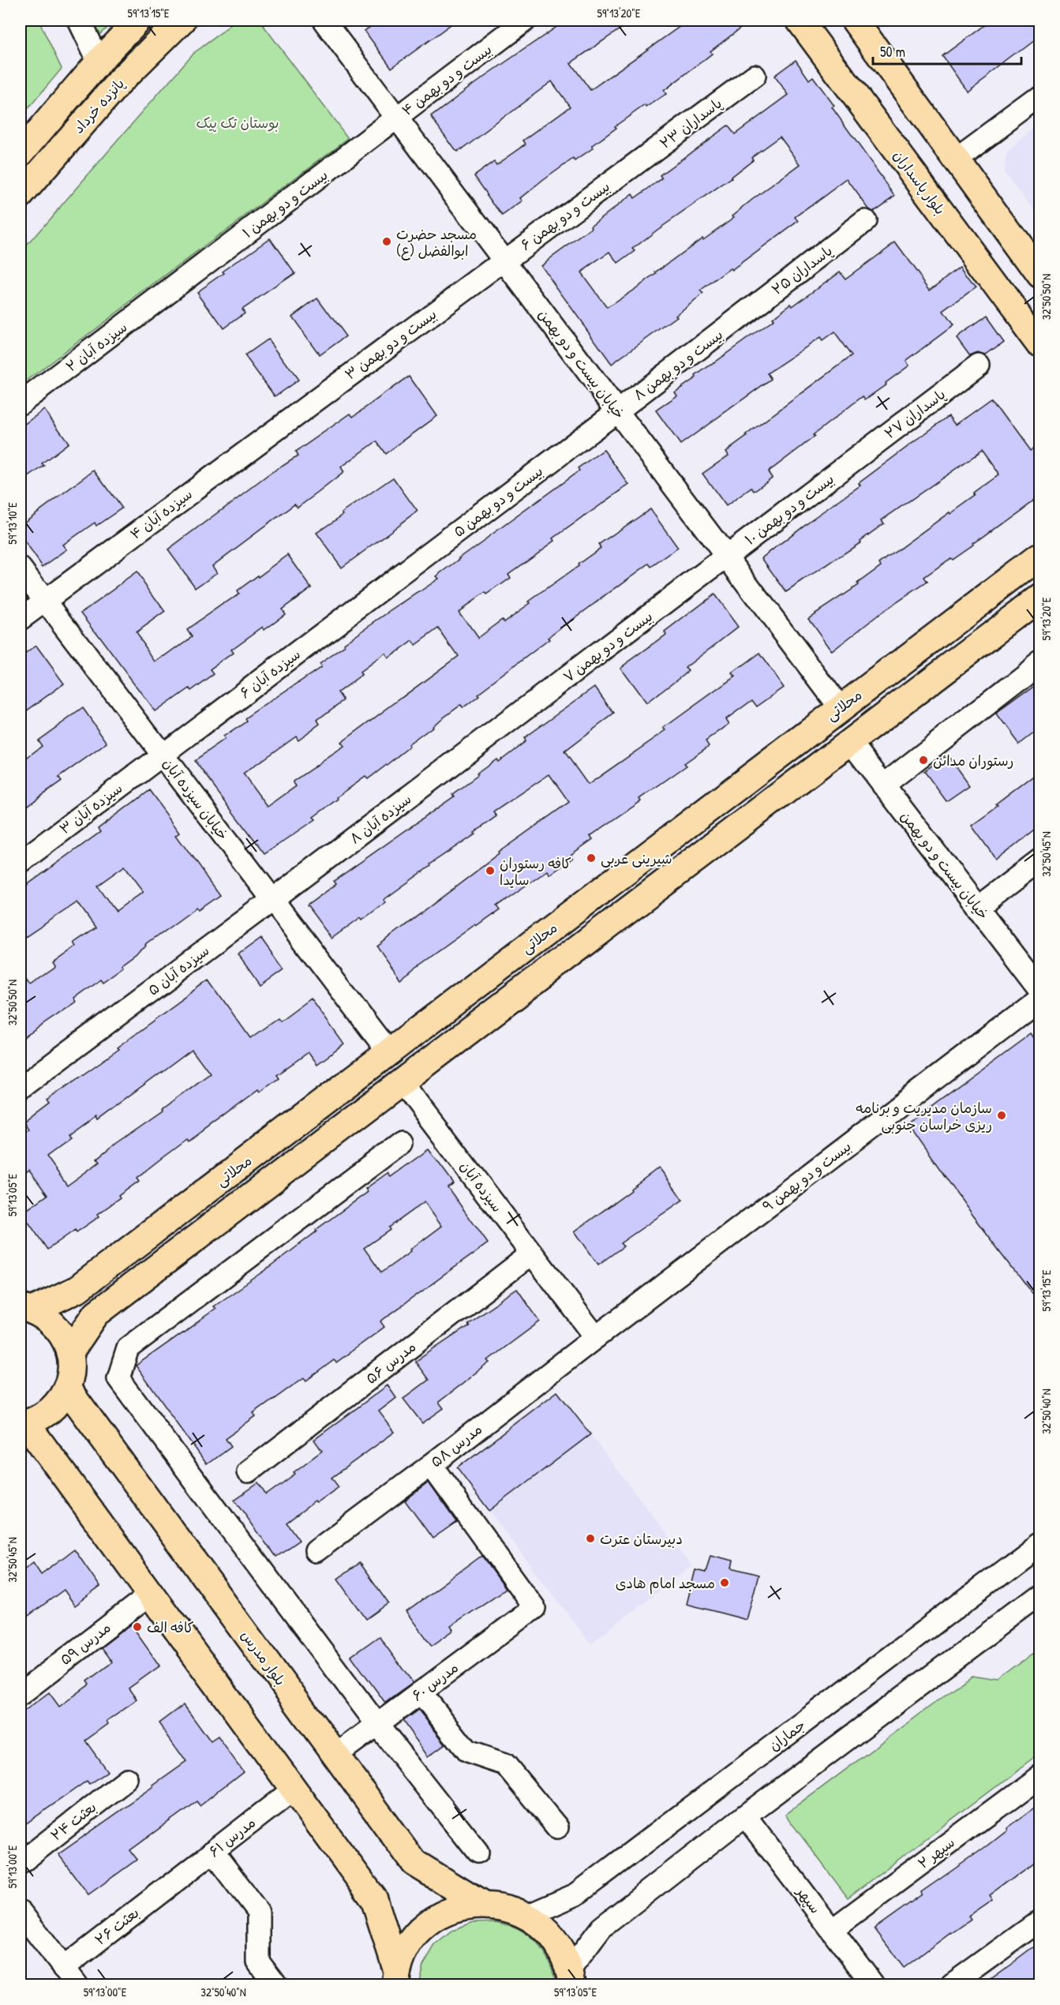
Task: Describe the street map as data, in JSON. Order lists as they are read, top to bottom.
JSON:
{
  "streets": {
    "main road": [
      "پانزده خرداد",
      "بلوار پاسداران",
      "محلاتی",
      "بلوار مدرس"
    ],
    "street": [
      "بیست و دو بهمن ۴",
      "پاسداران ۲۳",
      "بیست و دو بهمن ۱",
      "بیست و دو بهمن ۶",
      "پاسداران ۲۵",
      "بیست و دو بهمن ۳",
      "سیزده آبان ۲",
      "خیابان بیست و دو بهمن",
      "بیست و دو بهمن ۸",
      "پاسداران ۲۷",
      "بیست و دو بهمن ۵",
      "بیست و دو بهمن ۱۰",
      "سیزده آبان ۴",
      "بیست و دو بهمن ۷",
      "سیزده آبان ۶",
      "خیابان سیزده آبان",
      "سیزده آبان ۳",
      "سیزده آبان ۸",
      "سیزده آبان ۵",
      "بیست و دو بهمن ۹",
      "سیزده آبان",
      "مدرس ۵۶",
      "مدرس ۵۸",
      "مدرس ۵۹",
      "مدرس ۶۰",
      "جماران",
      "بعثت ۲۴",
      "مدرس ۶۱",
      "سپهر ۲",
      "سپهر",
      "بعثت ۲۶"
    ]
  },
  "crossings": [
    ["بیست و دو بهمن ۴", "بیست و دو بهمن ۱"],
    ["بیست و دو بهمن ۴", "خیابان بیست و دو بهمن"],
    ["پاسداران ۲۳", "بیست و دو بهمن ۶"],
    ["بیست و دو بهمن ۱", "سیزده آبان ۲"],
    ["بیست و دو بهمن ۱", "خیابان بیست و دو بهمن"],
    ["بیست و دو بهمن ۶", "بیست و دو بهمن ۳"],
    ["بیست و دو بهمن ۶", "خیابان بیست و دو بهمن"],
    ["پاسداران ۲۵", "بیست و دو بهمن ۸"],
    ["بیست و دو بهمن ۳", "خیابان بیست و دو بهمن"],
    ["بیست و دو بهمن ۳", "سیزده آبان ۴"],
    ["خیابان بیست و دو بهمن", "بیست و دو بهمن ۸"],
    ["خیابان بیست و دو بهمن", "بیست و دو بهمن ۵"],
    ["خیابان بیست و دو بهمن", "بیست و دو بهمن ۱۰"],
    ["خیابان بیست و دو بهمن", "بیست و دو بهمن ۷"],
    ["خیابان بیست و دو بهمن", "محلاتی"],
    ["بیست و دو بهمن ۸", "بیست و دو بهمن ۵"],
    ["پاسداران ۲۷", "بیست و دو بهمن ۱۰"],
    ["بیست و دو بهمن ۵", "سیزده آبان ۶"],
    ["بیست و دو بهمن ۱۰", "بیست و دو بهمن ۷"],
    ["سیزده آبان ۴", "خیابان سیزده آبان"],
    ["بیست و دو بهمن ۷", "سیزده آبان ۸"],
    ["سیزده آبان ۶", "خیابان سیزده آبان"],
    ["سیزده آبان ۶", "سیزده آبان ۳"],
    ["محلاتی", "خیابان سیزده آبان"],
    ["خیابان سیزده آبان", "سیزده آبان ۳"],
    ["خیابان سیزده آبان", "سیزده آبان ۸"],
    ["خیابان سیزده آبان", "سیزده آبان ۵"],
    ["سیزده آبان ۸", "سیزده آبان ۵"],
    ["بیست و دو بهمن ۹", "سیزده آبان"],
    ["بیست و دو بهمن ۹", "مدرس ۵۸"],
    ["سیزده آبان", "مدرس ۵۶"],
    ["سیزده آبان", "مدرس ۵۸"],
    ["مدرس ۵۸", "مدرس ۶۰"],
    ["بلوار مدرس", "مدرس ۶۰"],
    ["مدرس ۶۱", "بعثت ۲۶"],
    ["سپهر ۲", "سپهر"]
  ],
  "parks": ["بوستان تک پیک"],
  "places": [
    "مسجد حضرت ابوالفضل (ع)",
    "رستوران مدائن",
    "شیرینی عربی",
    "کافه رستوران سایدا",
    "سازمان مدیریت و برنامه ریزی خراسان جنوبی",
    "دبیرستان عترت",
    "مسجد امام هادی",
    "کافه الف"
  ],
  "scale_bar": "50 m",
  "coordinates": [
    "59°13'15\"E",
    "59°13'20\"E",
    "32°50'50\"N",
    "59°13'10\"E",
    "32°50'45\"N",
    "59°13'05\"E",
    "32°50'40\"N",
    "59°13'00\"E"
  ]
}
